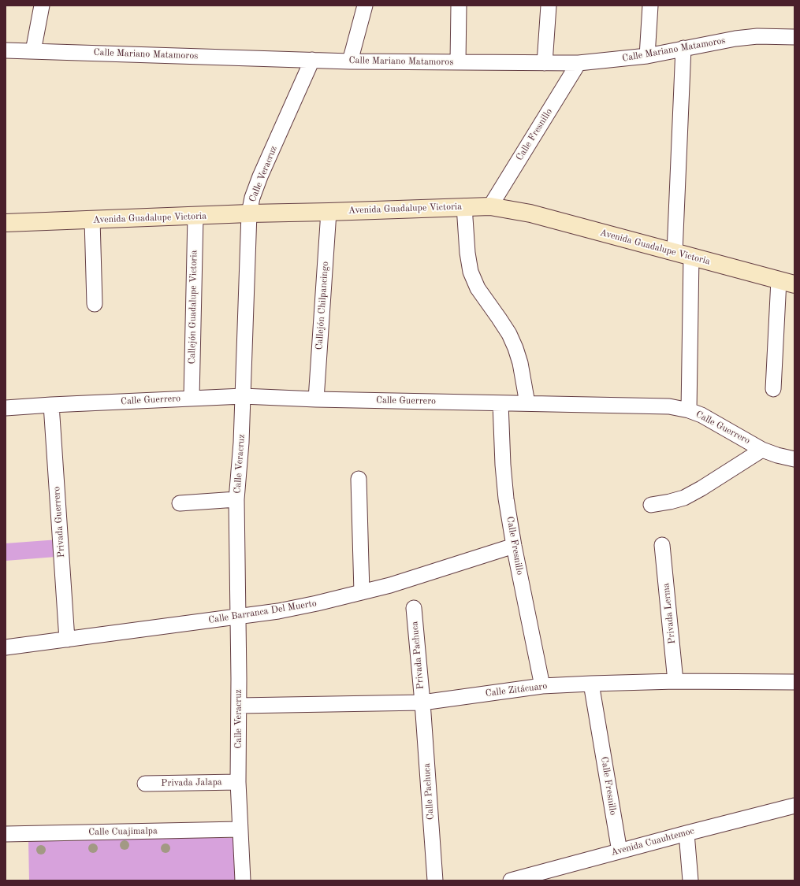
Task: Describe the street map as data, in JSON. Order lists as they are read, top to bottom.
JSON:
{
  "streets": {
    "main road": ["Avenida Guadalupe Victoria"],
    "street": [
      "Calle Mariano Matamoros",
      "Calle Fresnillo",
      "Calle Veracruz",
      "Callejón Chilpancingo",
      "Callejón Guadalupe Victoria",
      "Calle Guerrero",
      "Privada Guerrero",
      "Calle Barranca Del Muerto",
      "Privada Lerma",
      "Privada Pachuca",
      "Calle Zitácuaro",
      "Privada Jalapa",
      "Calle Pachuca",
      "Calle Cuajimalpa",
      "Avenida Cuauhtemoc"
    ]
  },
  "crossings": [
    ["Calle Mariano Matamoros", "Calle Fresnillo"],
    ["Calle Mariano Matamoros", "Calle Veracruz"],
    ["Calle Fresnillo", "Avenida Guadalupe Victoria"],
    ["Calle Fresnillo", "Calle Guerrero"],
    ["Calle Fresnillo", "Calle Barranca Del Muerto"],
    ["Calle Fresnillo", "Calle Zitácuaro"],
    ["Calle Fresnillo", "Avenida Cuauhtemoc"],
    ["Calle Veracruz", "Avenida Guadalupe Victoria"],
    ["Calle Veracruz", "Calle Guerrero"],
    ["Calle Veracruz", "Calle Barranca Del Muerto"],
    ["Calle Veracruz", "Calle Zitácuaro"],
    ["Calle Veracruz", "Privada Jalapa"],
    ["Calle Veracruz", "Calle Cuajimalpa"],
    ["Avenida Guadalupe Victoria", "Callejón Chilpancingo"],
    ["Avenida Guadalupe Victoria", "Callejón Guadalupe Victoria"],
    ["Callejón Chilpancingo", "Calle Guerrero"],
    ["Callejón Guadalupe Victoria", "Calle Guerrero"],
    ["Calle Guerrero", "Privada Guerrero"],
    ["Privada Guerrero", "Calle Barranca Del Muerto"],
    ["Privada Lerma", "Calle Zitácuaro"],
    ["Privada Pachuca", "Calle Zitácuaro"],
    ["Privada Pachuca", "Calle Pachuca"],
    ["Calle Zitácuaro", "Calle Pachuca"]
  ]
}
